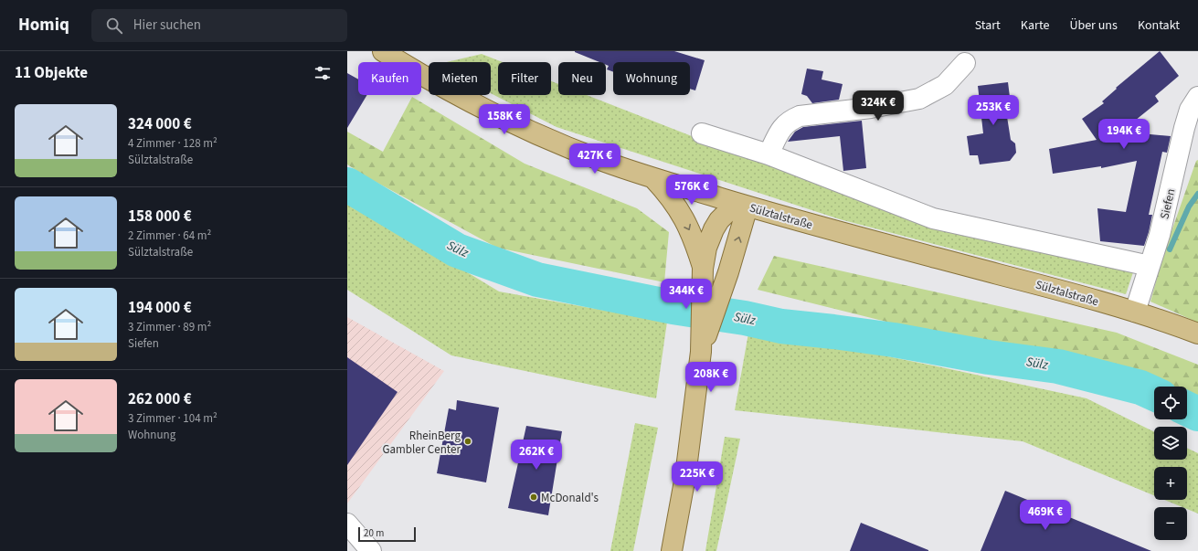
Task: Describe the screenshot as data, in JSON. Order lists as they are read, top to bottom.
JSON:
{
  "streets": {
    "main road": ["Sülztalstraße"],
    "street": ["Siefen"]
  },
  "crossings": [
    ["Siefen", "Sülztalstraße"]
  ],
  "water": ["Sülz"],
  "places": ["RheinBerg Gambler Center", "McDonald's"],
  "scale_bar": "20 m",
  "page": {
    "header": "Homiq",
    "search": "Hier suchen",
    "nav": [
      "Start",
      "Karte",
      "Über uns",
      "Kontakt"
    ],
    "heading": "11 Objekte",
    "chip": [
      "Kaufen",
      "Mieten",
      "Filter",
      "Neu",
      "Wohnung"
    ],
    "price": [
      "324K €",
      "253K €",
      "158K €",
      "194K €",
      "427K €",
      "576K €",
      "344K €",
      "208K €",
      "262K €",
      "225K €",
      "469K €"
    ],
    "list": [
      {
        "name": "324 000 €",
        "note": "4 Zimmer · 128 m² · Sülztalstraße"
      },
      {
        "name": "158 000 €",
        "note": "2 Zimmer · 64 m² · Sülztalstraße"
      },
      {
        "name": "194 000 €",
        "note": "3 Zimmer · 89 m² · Siefen"
      },
      {
        "name": "262 000 €",
        "note": "3 Zimmer · 104 m² · Wohnung"
      }
    ],
    "map_buttons": ["+", "−"],
    "scale": "20 m"
  }
}
